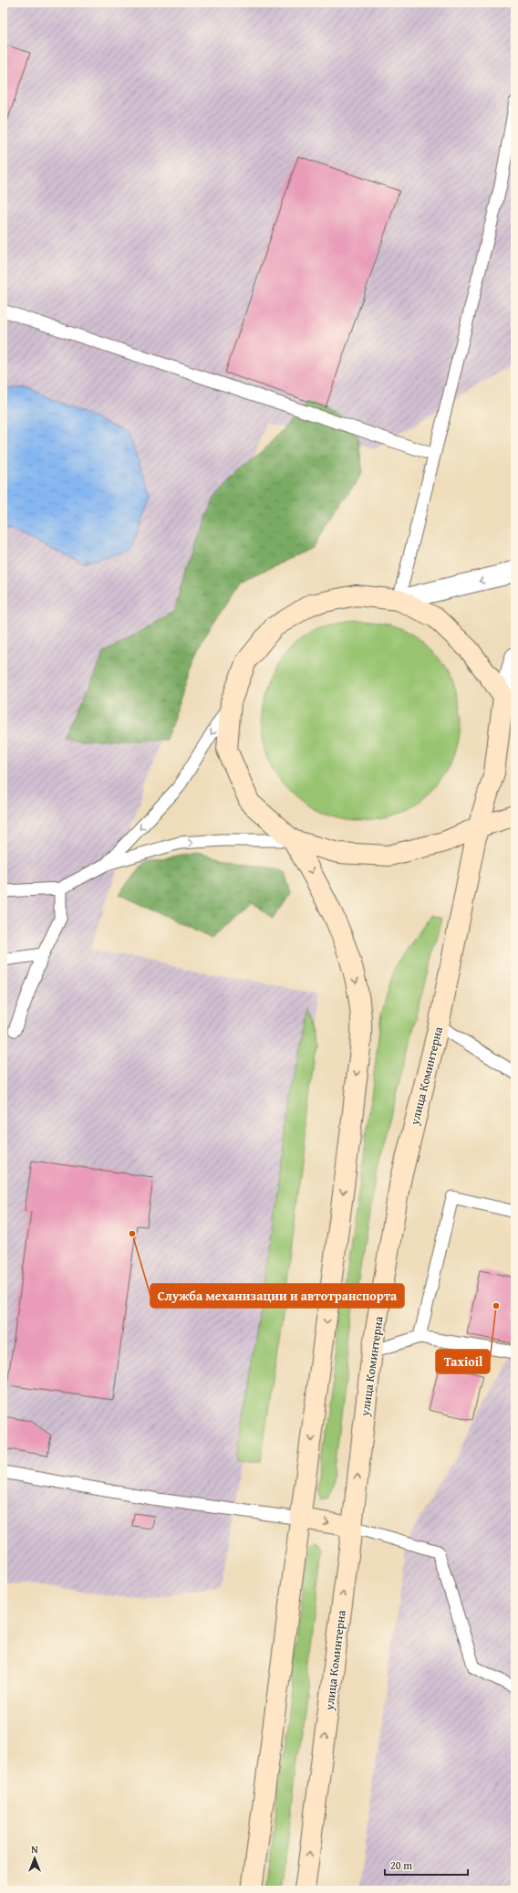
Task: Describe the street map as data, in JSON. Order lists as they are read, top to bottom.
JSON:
{
  "streets": {
    "main road": ["улица Коминтерна"]
  },
  "places": ["Служба механизации и автотранспорта", "Taxioil"],
  "scale_bar": "20 m",
  "north": "top"
}
